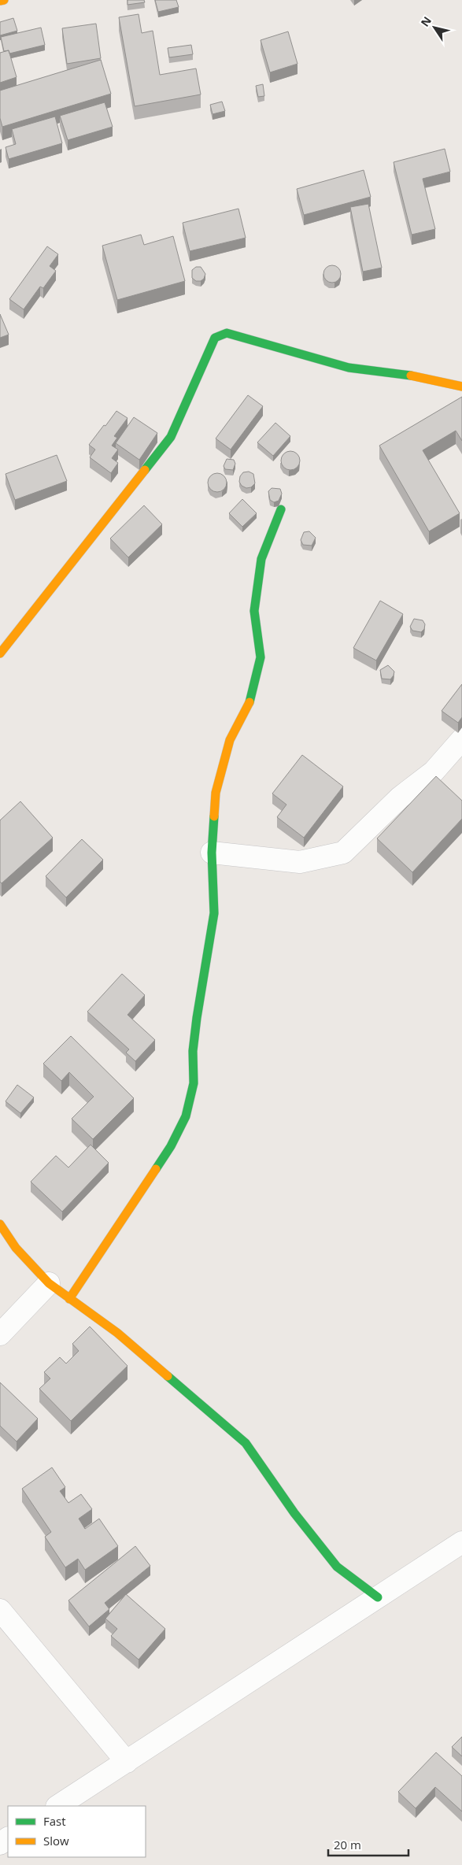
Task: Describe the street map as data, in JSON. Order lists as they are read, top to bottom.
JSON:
{
  "legend": ["Fast", "Slow"],
  "scale_bar": "20 m",
  "north": "top left"
}
